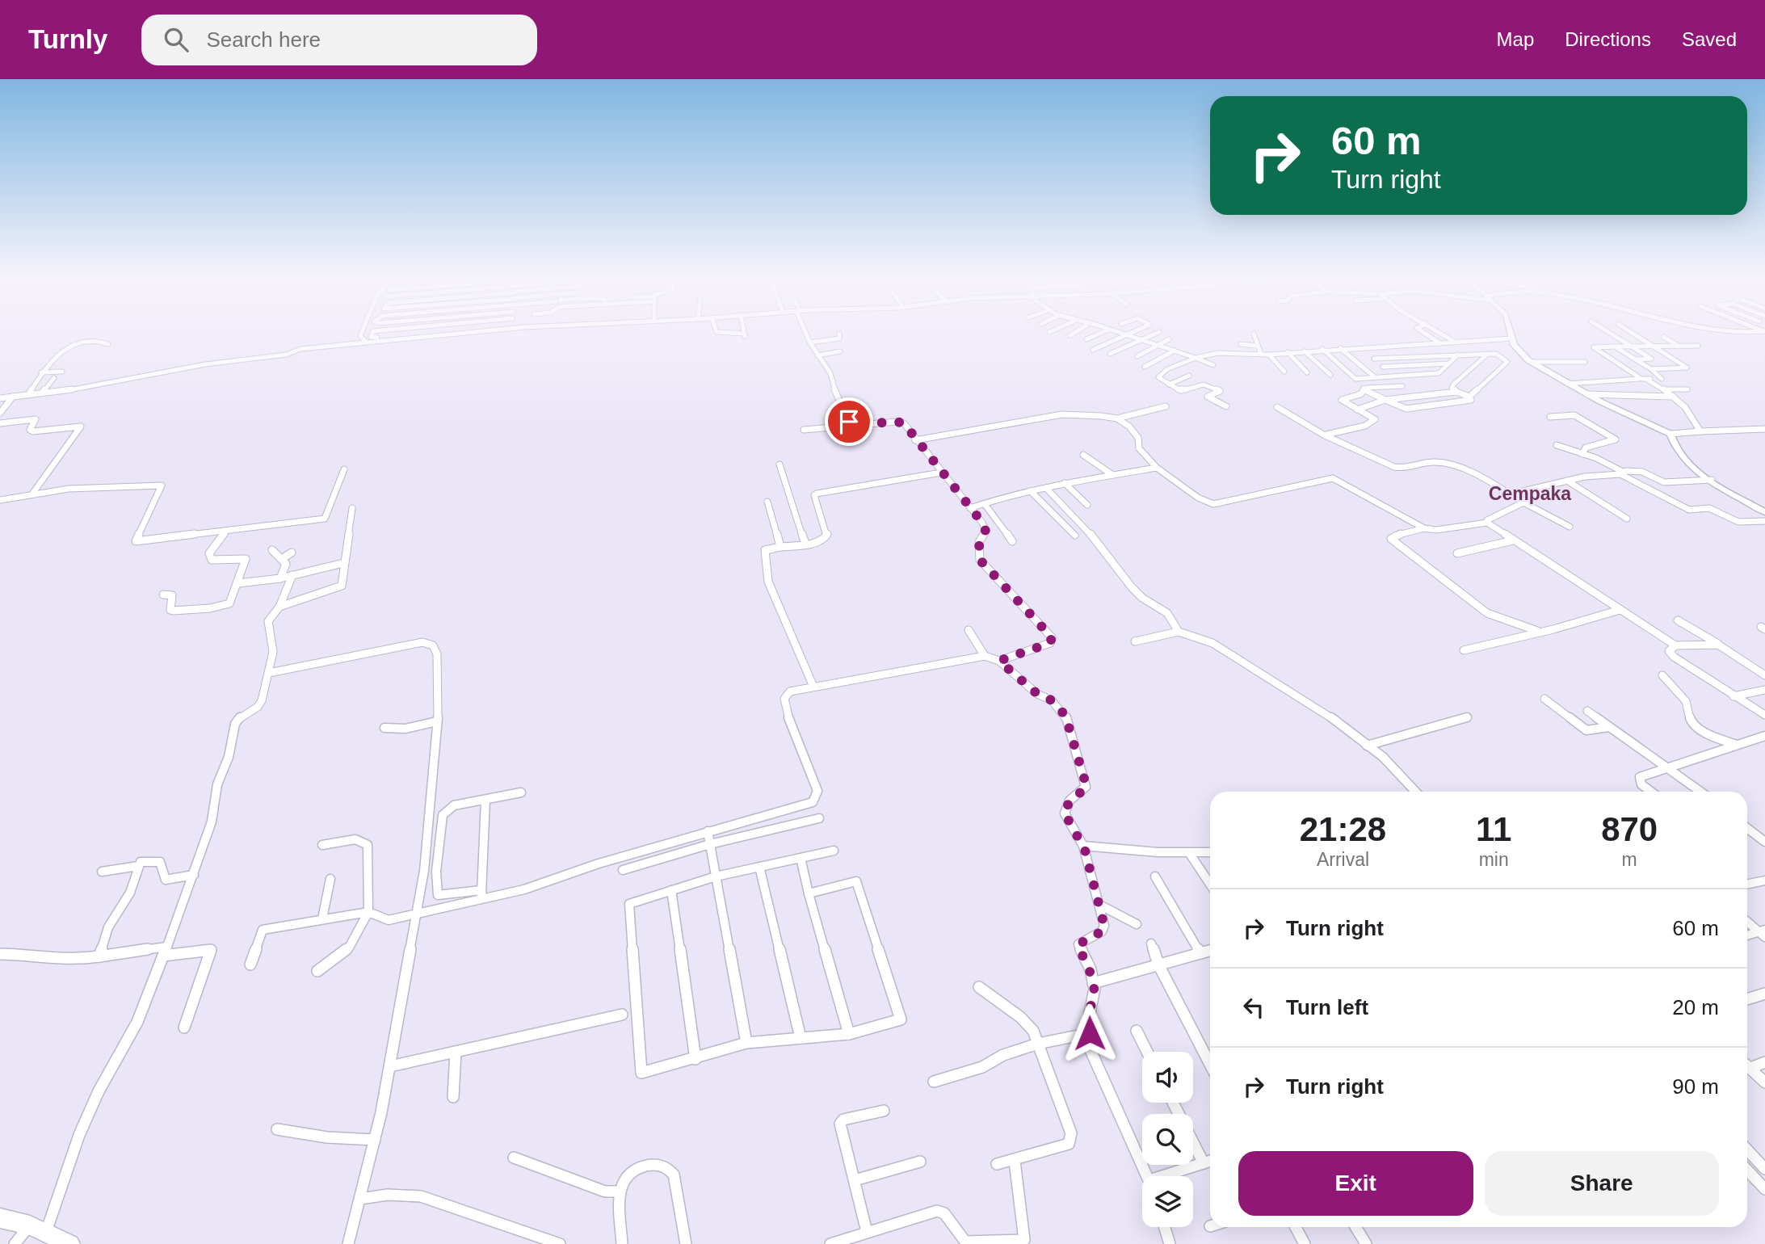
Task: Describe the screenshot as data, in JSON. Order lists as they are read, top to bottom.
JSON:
{
  "districts": ["Cempaka"],
  "page": {
    "header": "Turnly",
    "search": "Search here",
    "nav": ["Map", "Directions", "Saved"],
    "turn": ["60 m", "Turn right"],
    "eta": [
      "21:28",
      "Arrival",
      "11",
      "min",
      "870",
      "m"
    ],
    "list": [
      {
        "name": "Turn right",
        "value": "60 m"
      },
      {
        "name": "Turn left",
        "value": "20 m"
      },
      {
        "name": "Turn right",
        "value": "90 m"
      }
    ],
    "buttons": ["Exit", "Share"]
  }
}
